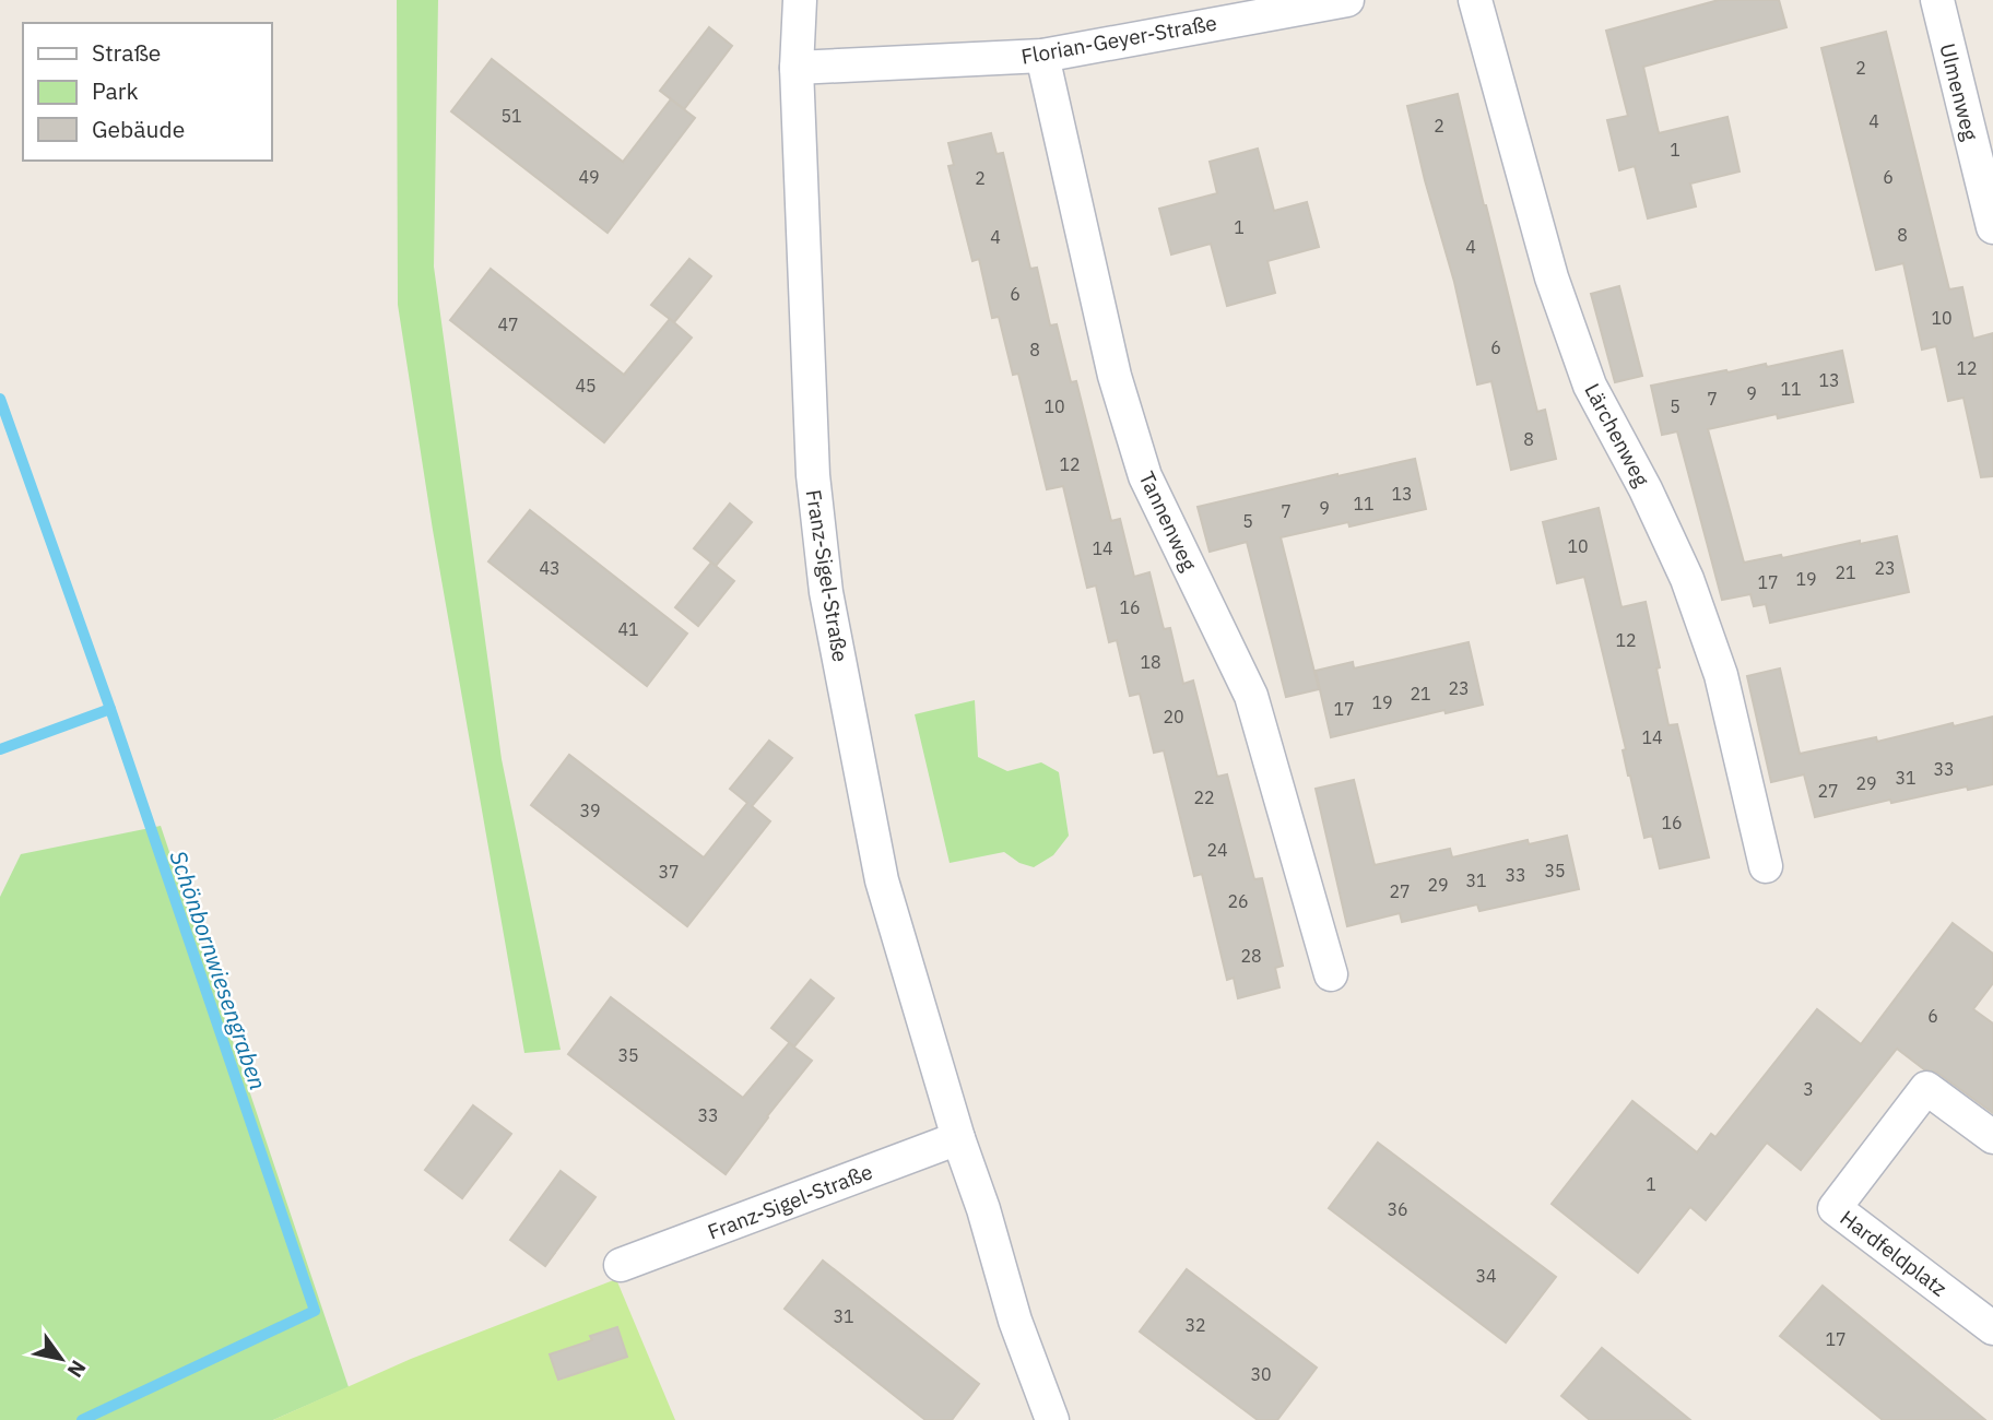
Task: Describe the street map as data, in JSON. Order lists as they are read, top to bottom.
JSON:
{
  "streets": {
    "street": [
      "Florian-Geyer-Straße",
      "Ulmenweg",
      "Lärchenweg",
      "Tannenweg",
      "Franz-Sigel-Straße",
      "Hardfeldplatz"
    ]
  },
  "crossings": [
    ["Florian-Geyer-Straße", "Tannenweg"],
    ["Florian-Geyer-Straße", "Franz-Sigel-Straße"]
  ],
  "water": ["Schönbornwiesengraben"],
  "house_numbers": [
    "2",
    "51",
    "4",
    "2",
    "1",
    "49",
    "6",
    "2",
    "1",
    "8",
    "4",
    "4",
    "6",
    "10",
    "47",
    "6",
    "8",
    "12",
    "13",
    "45",
    "11",
    "9",
    "7",
    "10",
    "5",
    "8",
    "12",
    "13",
    "11",
    "9",
    "7",
    "5",
    "10",
    "14",
    "43",
    "23",
    "21",
    "19",
    "17",
    "16",
    "41",
    "12",
    "18",
    "23",
    "21",
    "19",
    "17",
    "20",
    "14",
    "33",
    "31",
    "29",
    "27",
    "22",
    "39",
    "16",
    "24",
    "35",
    "37",
    "33",
    "31",
    "29",
    "27",
    "26",
    "28",
    "6",
    "35",
    "3",
    "33",
    "1",
    "36",
    "34",
    "31",
    "32",
    "17",
    "30"
  ],
  "legend": ["Straße", "Park", "Gebäude"],
  "north": "bottom right"
}
